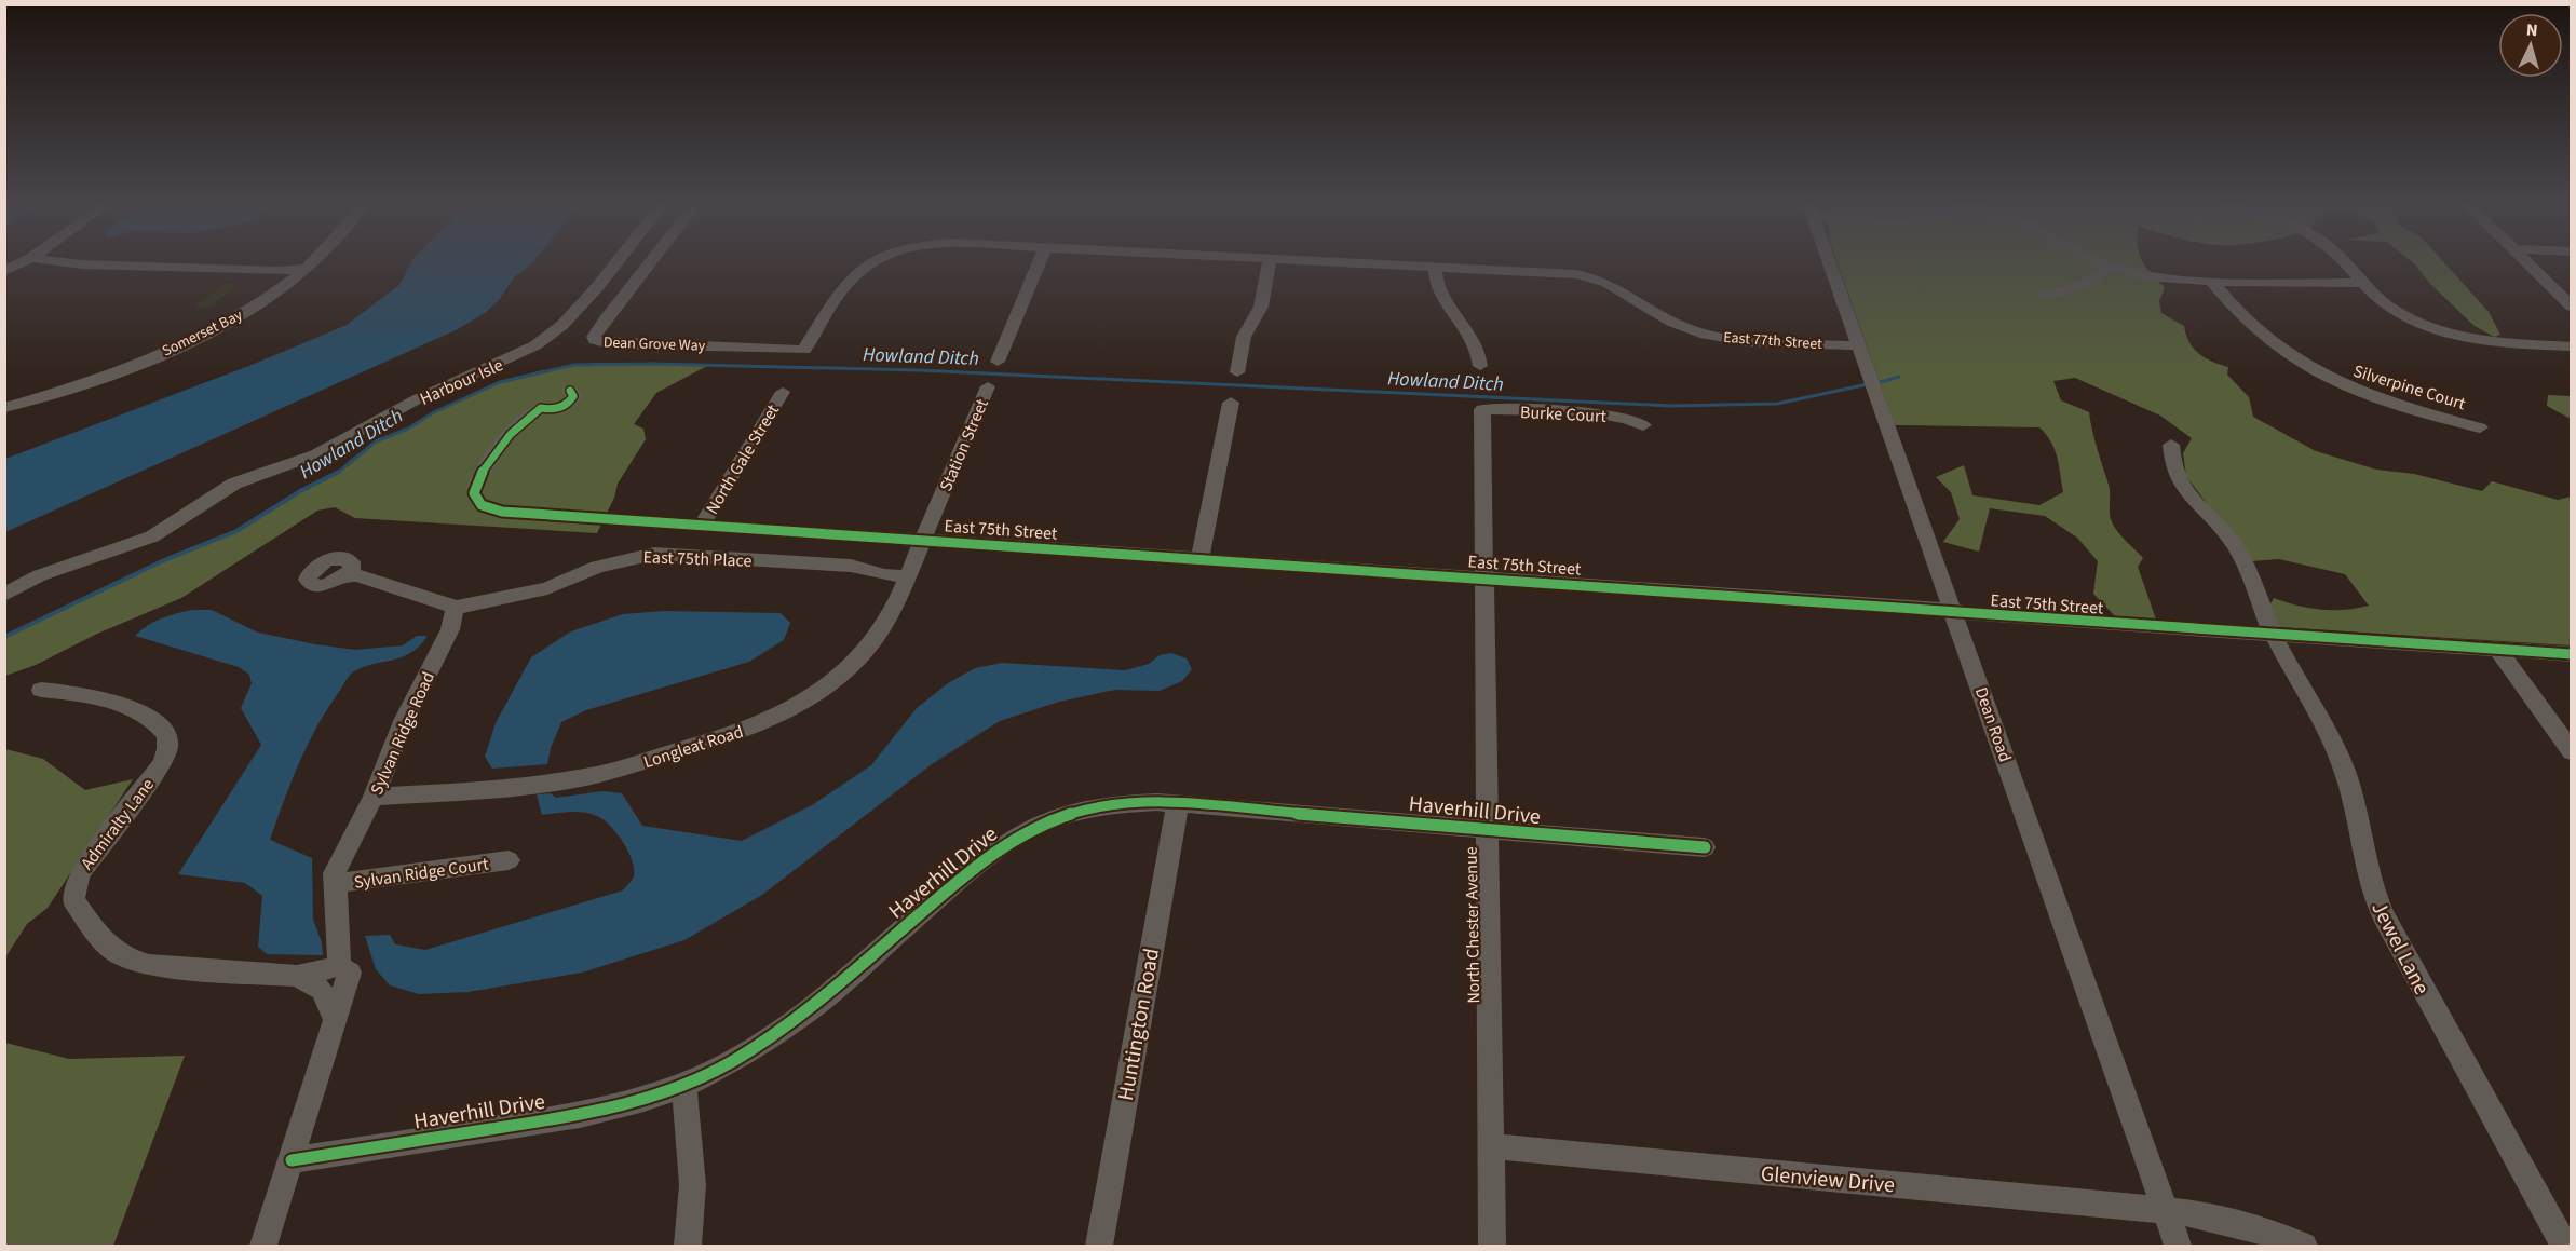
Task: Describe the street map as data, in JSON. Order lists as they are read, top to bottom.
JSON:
{
  "streets": {
    "street": [
      "Somerset Bay",
      "East 77th Street",
      "Dean Grove Way",
      "Harbour Isle",
      "Silverpine Court",
      "Burke Court",
      "Station Street",
      "North Gale Street",
      "East 75th Street",
      "East 75th Place",
      "Dean Road",
      "Sylvan Ridge Road",
      "Longleat Road",
      "Haverhill Drive",
      "Admiralty Lane",
      "Sylvan Ridge Court",
      "North Chester Avenue",
      "Jewel Lane",
      "Huntington Road",
      "Glenview Drive"
    ]
  },
  "crossings": [
    ["East 77th Street", "Dean Road"],
    ["Burke Court", "North Chester Avenue"],
    ["Station Street", "East 75th Street"],
    ["Station Street", "Longleat Road"],
    ["North Gale Street", "East 75th Street"],
    ["East 75th Street", "Dean Road"],
    ["East 75th Street", "Longleat Road"],
    ["East 75th Street", "North Chester Avenue"],
    ["East 75th Street", "Jewel Lane"],
    ["East 75th Place", "Sylvan Ridge Road"],
    ["East 75th Place", "Longleat Road"],
    ["Dean Road", "Glenview Drive"],
    ["Sylvan Ridge Road", "Longleat Road"],
    ["Sylvan Ridge Road", "Haverhill Drive"],
    ["Sylvan Ridge Road", "Admiralty Lane"],
    ["Sylvan Ridge Road", "Sylvan Ridge Court"],
    ["Haverhill Drive", "North Chester Avenue"],
    ["Haverhill Drive", "Huntington Road"],
    ["North Chester Avenue", "Glenview Drive"]
  ],
  "water": ["Howland Ditch"],
  "north": "top"
}
